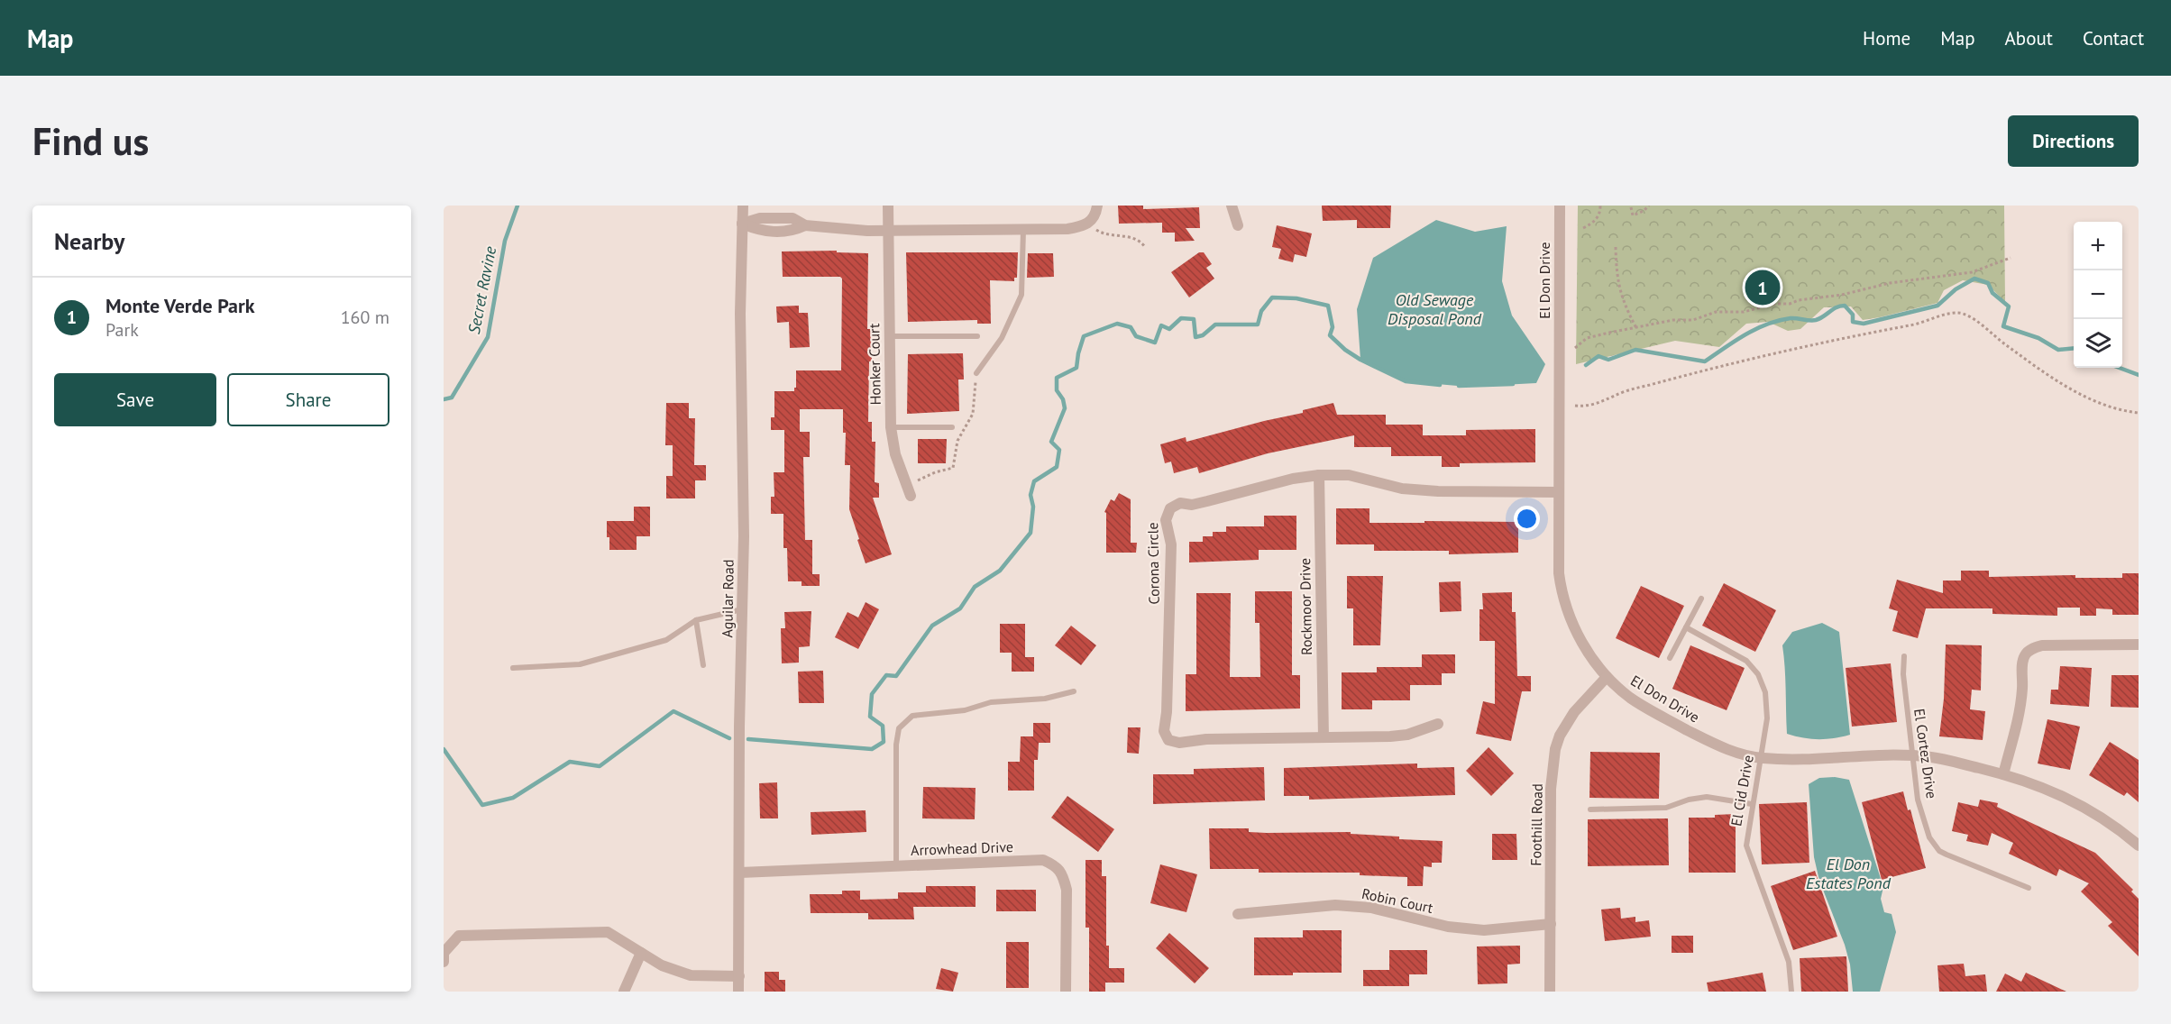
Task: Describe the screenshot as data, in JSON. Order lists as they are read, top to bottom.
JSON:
{
  "streets": {
    "street": [
      "El Don Drive",
      "Honker Court",
      "Corona Circle",
      "Aguilar Road",
      "Rockmoor Drive",
      "Foothill Road",
      "Arrowhead Drive",
      "Robin Court"
    ],
    "lane": ["El Cortez Drive", "El Cid Drive"]
  },
  "crossings": [
    ["El Don Drive", "Corona Circle"],
    ["El Don Drive", "El Cortez Drive"],
    ["El Don Drive", "El Cid Drive"],
    ["El Don Drive", "Foothill Road"],
    ["Corona Circle", "Rockmoor Drive"],
    ["Aguilar Road", "Arrowhead Drive"],
    ["Foothill Road", "Robin Court"]
  ],
  "water": ["Secret Ravine", "Old Sewage Disposal Pond", "El Don Estates Pond"],
  "page": {
    "header": "Map",
    "nav": [
      "Home",
      "Map",
      "About",
      "Contact"
    ],
    "buttons": [
      "Directions",
      ["Save", "Share"]
    ],
    "title": "Find us",
    "heading": "Nearby",
    "map_buttons": ["+", "−"],
    "pins": "1",
    "list": [
      {
        "mark": "1",
        "name": "Monte Verde Park",
        "note": "Park",
        "value": "160 m"
      }
    ]
  }
}
